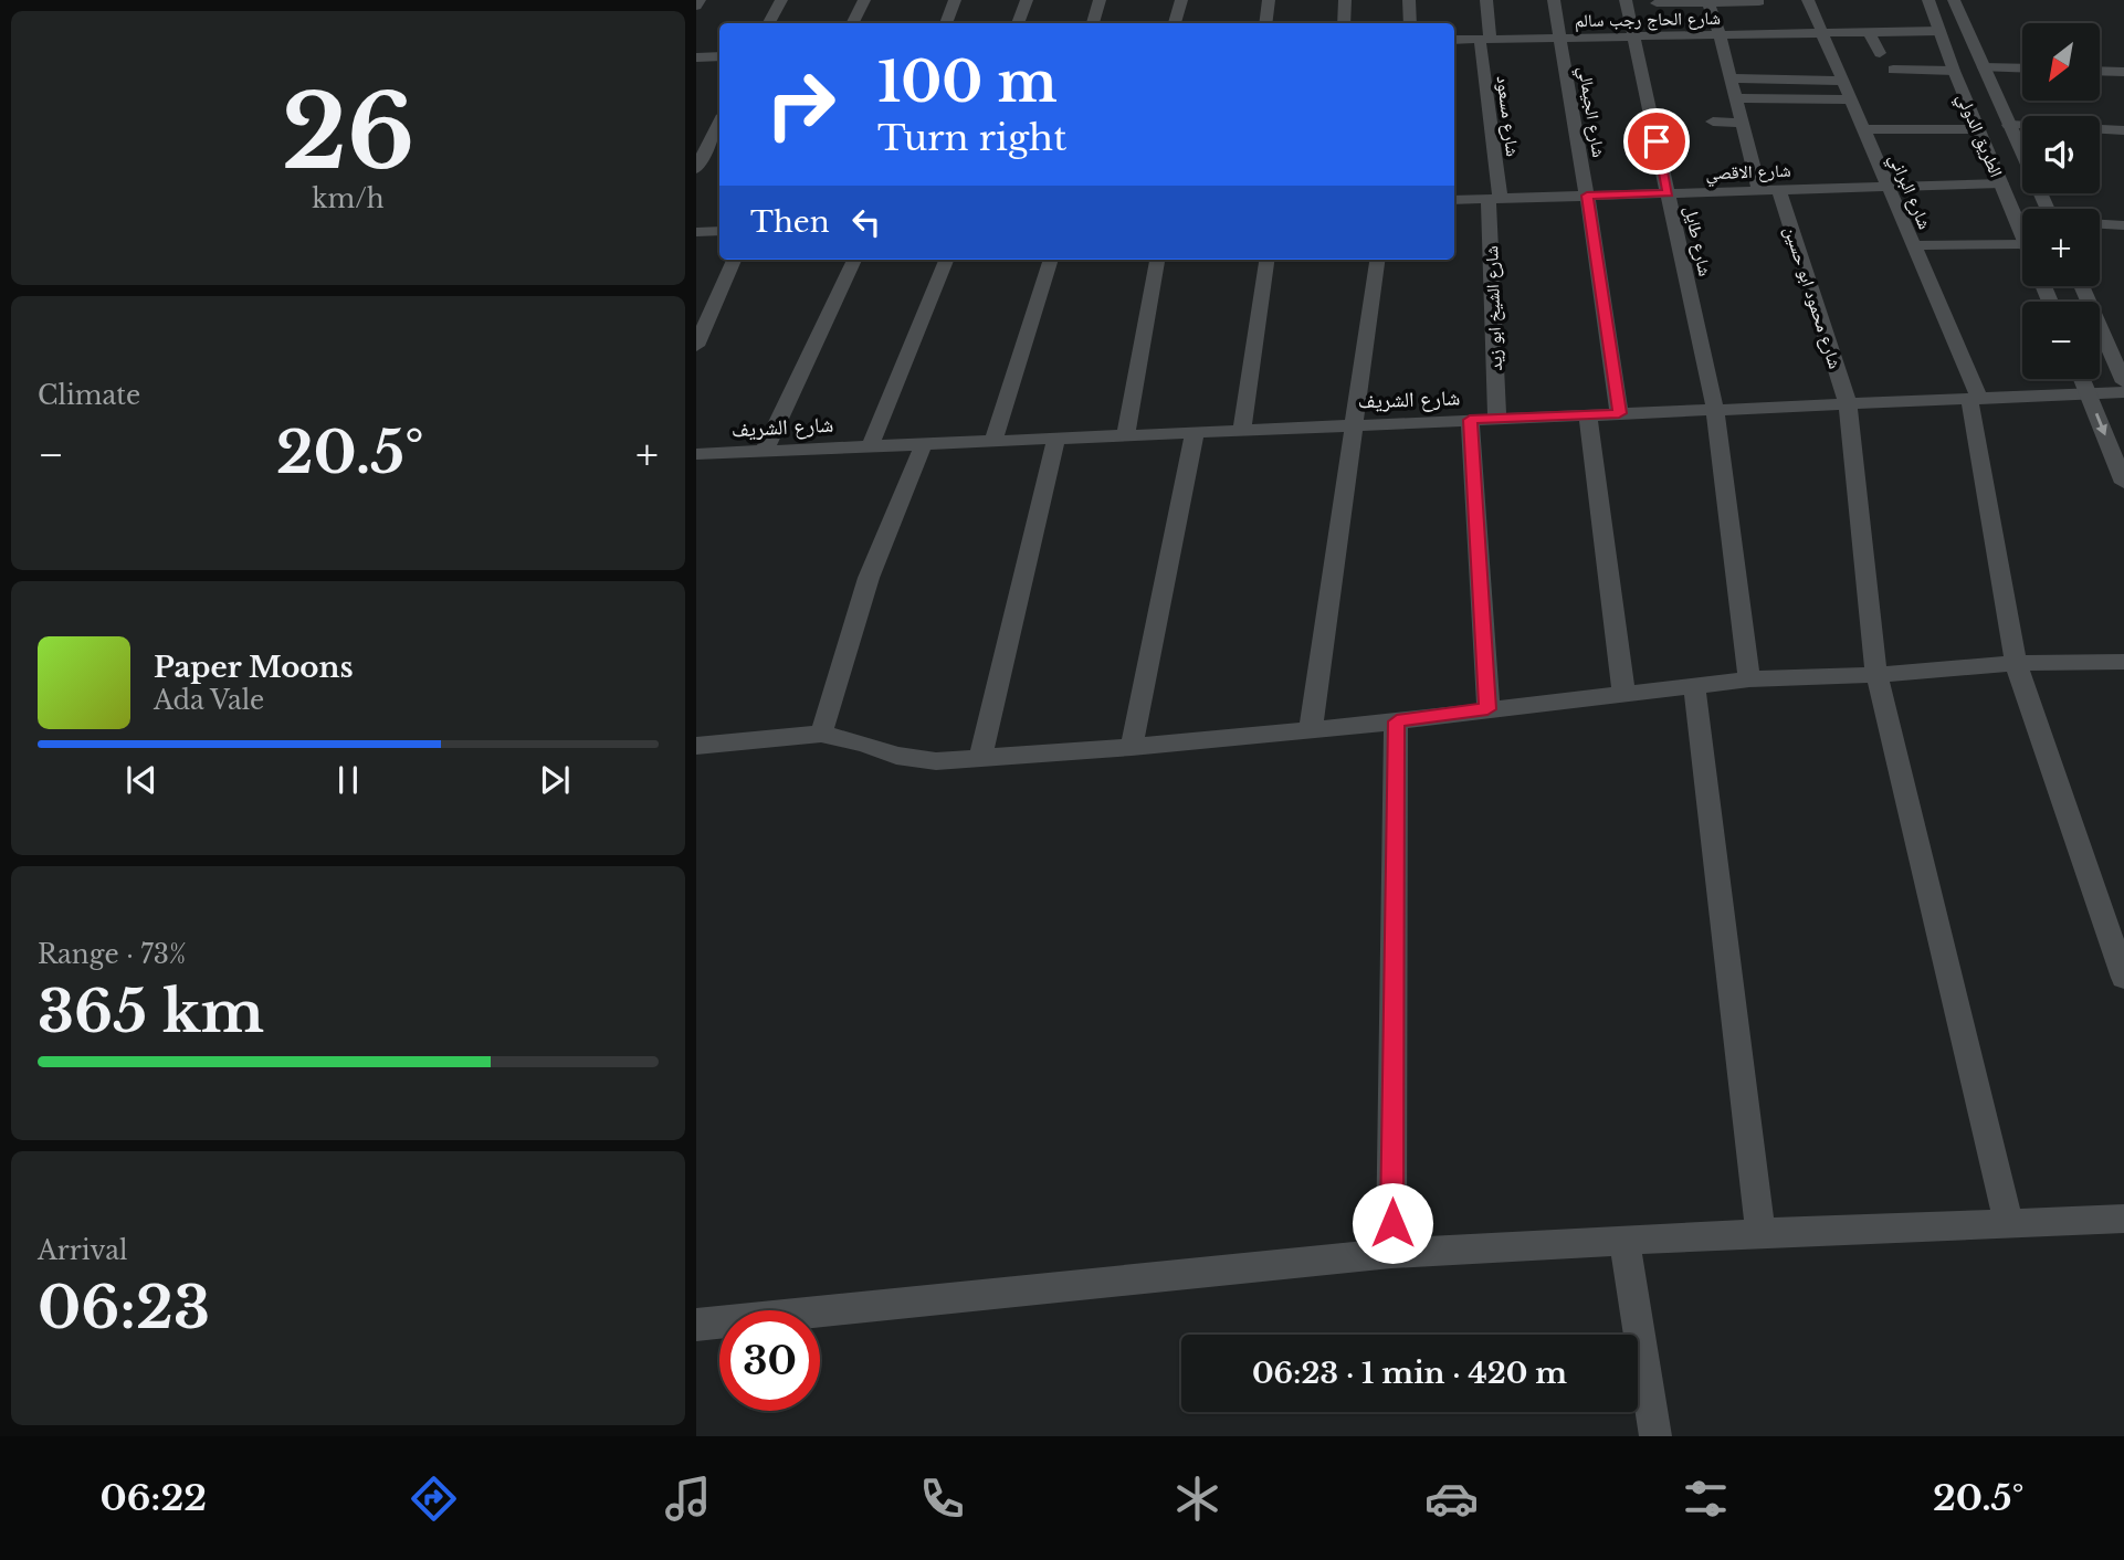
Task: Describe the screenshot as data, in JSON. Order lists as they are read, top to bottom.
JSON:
{
  "streets": {
    "street": [
      "شارع الحاج رجب سالم",
      "شارع الجيمالي",
      "شارع مسعود",
      "الطريق الدولي",
      "شارع الاقصي",
      "شارع البراني",
      "شارع طايل",
      "شارع محمود ابو حسين",
      "شارع الشيخ ابو زيد",
      "شارع الشريف"
    ]
  },
  "crossings": [
    ["شارع الحاج رجب سالم", "شارع الجيمالي"],
    ["شارع الحاج رجب سالم", "شارع مسعود"],
    ["شارع الحاج رجب سالم", "الطريق الدولي"],
    ["شارع الحاج رجب سالم", "شارع البراني"],
    ["شارع الحاج رجب سالم", "شارع طايل"],
    ["شارع الجيمالي", "شارع الاقصي"],
    ["شارع الجيمالي", "شارع الشريف"],
    ["شارع مسعود", "شارع الاقصي"],
    ["شارع مسعود", "شارع الشيخ ابو زيد"],
    ["الطريق الدولي", "شارع الاقصي"],
    ["شارع الاقصي", "شارع البراني"],
    ["شارع الاقصي", "شارع طايل"],
    ["شارع الاقصي", "شارع محمود ابو حسين"],
    ["شارع الاقصي", "شارع الشيخ ابو زيد"],
    ["شارع البراني", "شارع الشريف"],
    ["شارع طايل", "شارع الشريف"],
    ["شارع محمود ابو حسين", "شارع الشريف"],
    ["شارع الشيخ ابو زيد", "شارع الشريف"]
  ],
  "north": "bottom left",
  "page": {
    "tile": [
      ["26", "km/h"],
      "Climate",
      ["Range · 73%", "365 km"],
      ["Arrival", "06:23"]
    ],
    "map_buttons": ["+", "−"],
    "turn": ["100 m", "Turn right"],
    "then": "Then",
    "heat": ["−", "20.5°", "+"],
    "song": ["Paper Moons", "Ada Vale"],
    "limit": "30",
    "trip": "06:23 · 1 min · 420 m",
    "tabs": ["06:22", "20.5°"]
  }
}
